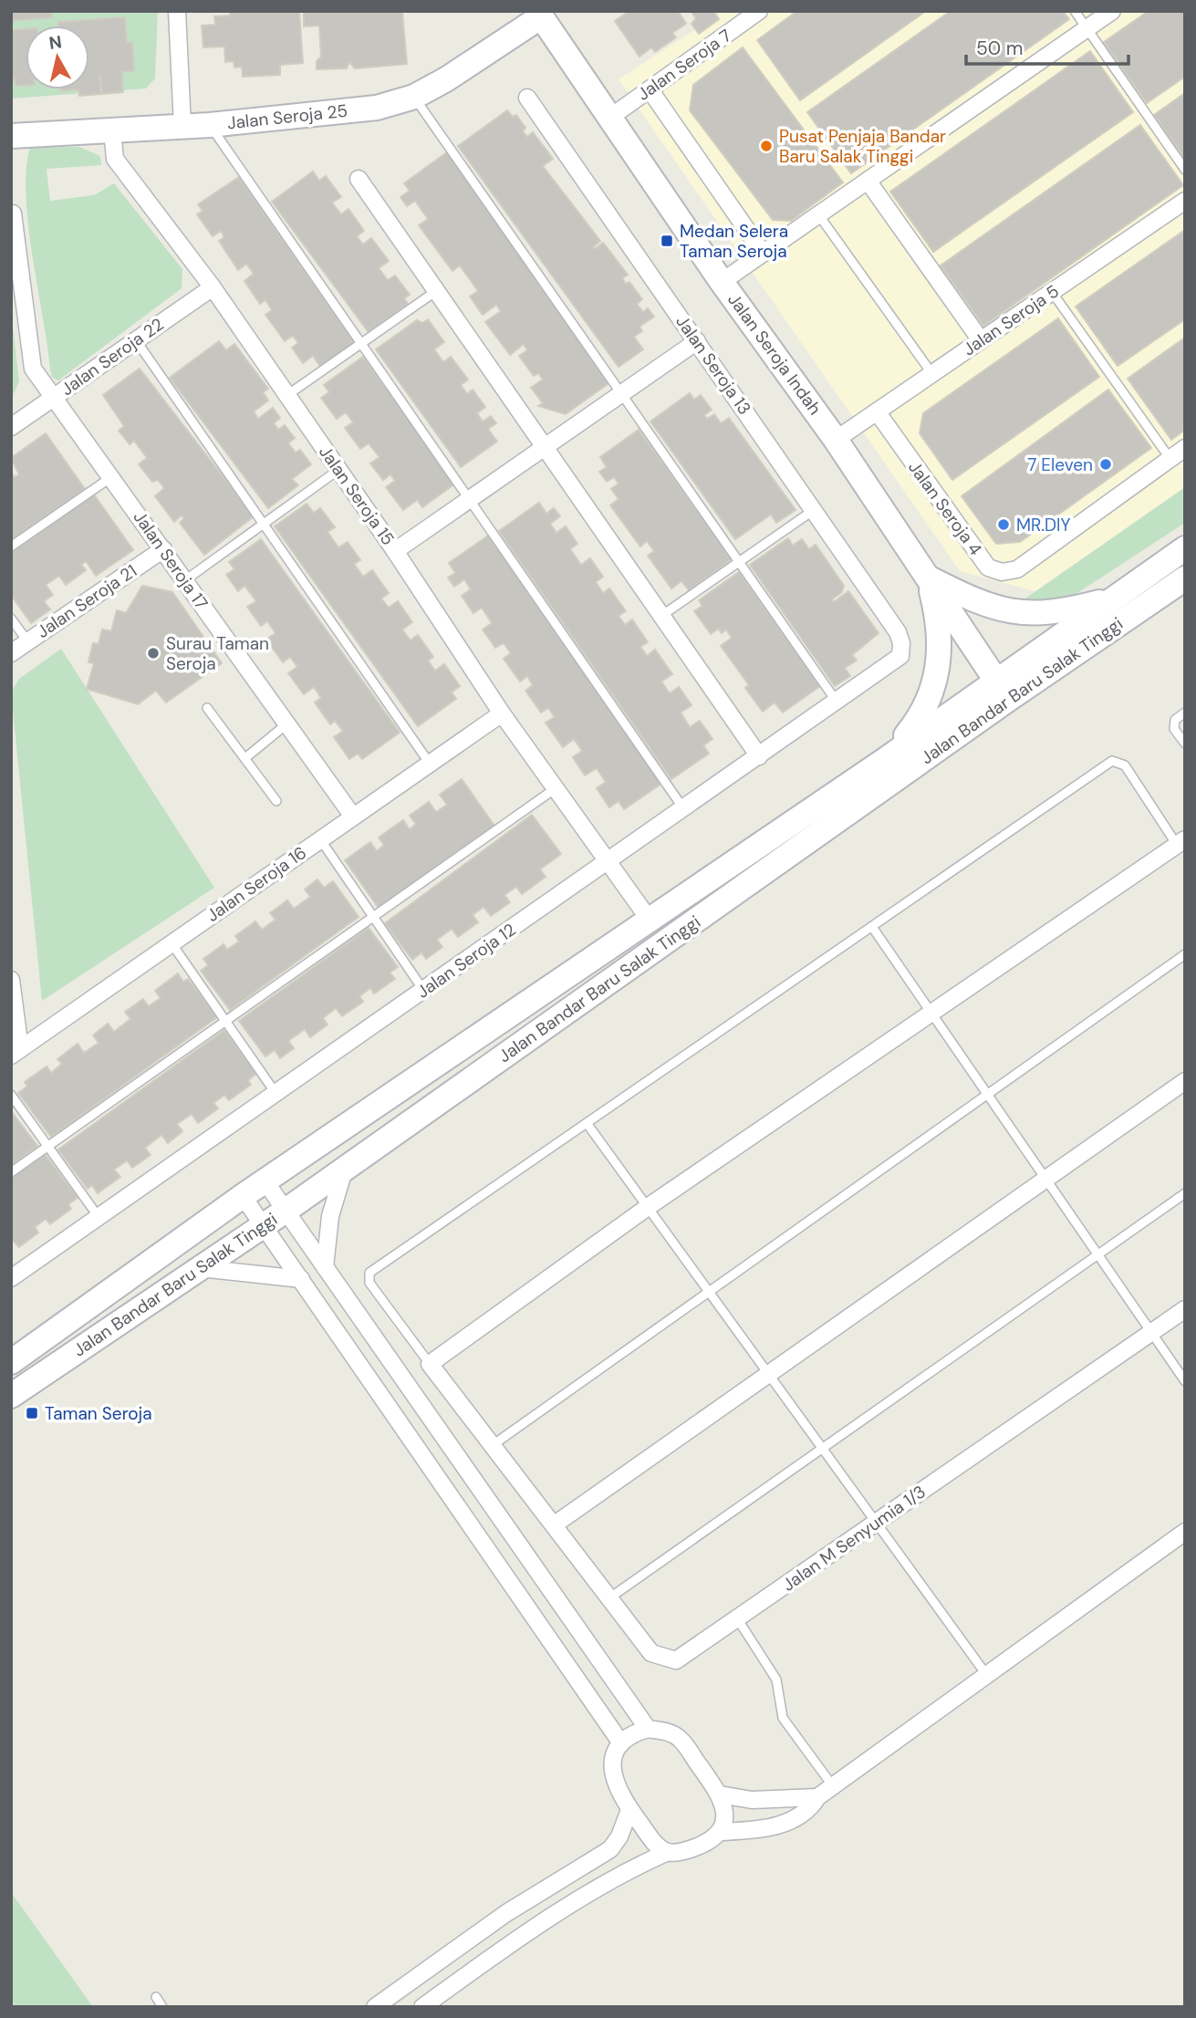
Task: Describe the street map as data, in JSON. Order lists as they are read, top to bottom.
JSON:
{
  "streets": {
    "main road": ["Jalan Seroja 25", "Jalan Seroja Indah", "Jalan Bandar Baru Salak Tinggi"],
    "street": [
      "Jalan Seroja 7",
      "Jalan Seroja 5",
      "Jalan Seroja 22",
      "Jalan Seroja 13",
      "Jalan Seroja 15",
      "Jalan Seroja 4",
      "Jalan Seroja 17",
      "Jalan Seroja 21",
      "Jalan Seroja 16",
      "Jalan Seroja 12",
      "Jalan M Senyumia 1/3"
    ]
  },
  "crossings": [
    ["Jalan Seroja 7", "Jalan Seroja Indah"],
    ["Jalan Seroja 25", "Jalan Seroja Indah"],
    ["Jalan Seroja 25", "Jalan Seroja 15"],
    ["Jalan Seroja 5", "Jalan Seroja Indah"],
    ["Jalan Seroja 5", "Jalan Seroja 4"],
    ["Jalan Seroja Indah", "Jalan Bandar Baru Salak Tinggi"],
    ["Jalan Seroja 22", "Jalan Seroja 15"],
    ["Jalan Seroja 22", "Jalan Seroja 17"],
    ["Jalan Seroja 13", "Jalan Seroja 12"],
    ["Jalan Seroja 15", "Jalan Bandar Baru Salak Tinggi"],
    ["Jalan Seroja 15", "Jalan Seroja 16"],
    ["Jalan Seroja 15", "Jalan Seroja 12"],
    ["Jalan Seroja 17", "Jalan Seroja 21"],
    ["Jalan Seroja 17", "Jalan Seroja 16"]
  ],
  "places": {
    "other": [
      "Pusat Penjaja Bandar Baru Salak Tinggi",
      "7 Eleven",
      "MR.DIY",
      "Surau Taman Seroja"
    ],
    "transit": ["Medan Selera Taman Seroja", "Taman Seroja"]
  },
  "scale_bar": "50 m",
  "north": "top"
}
